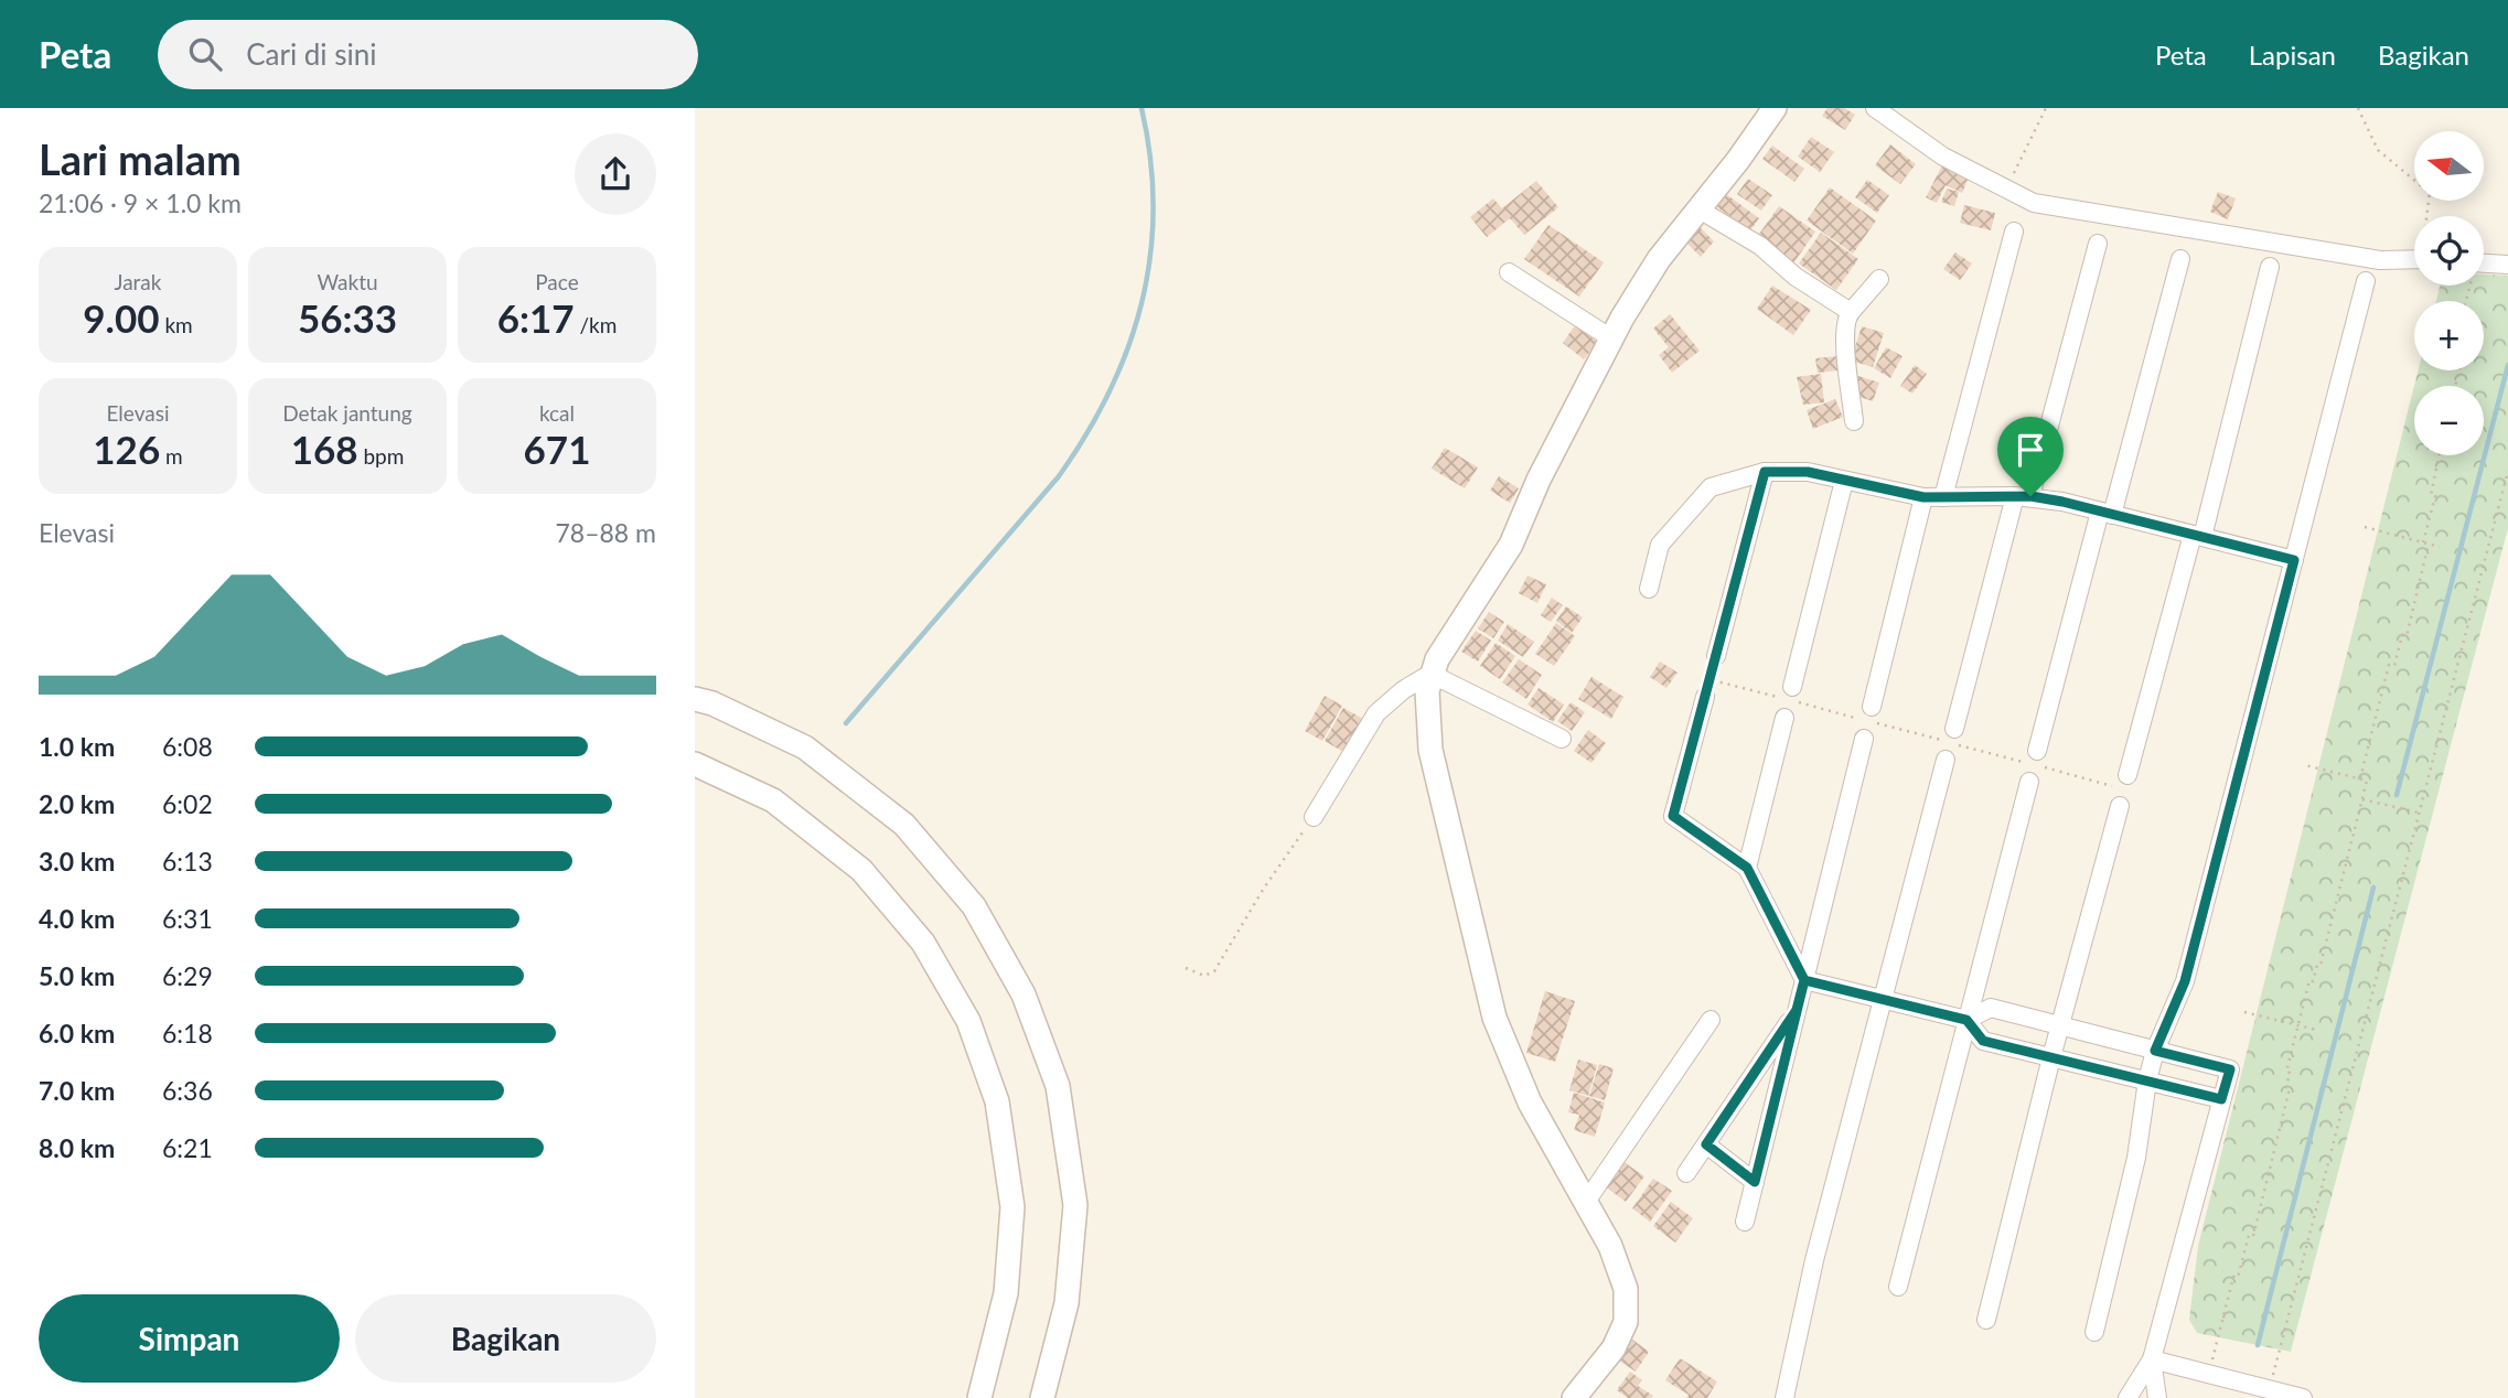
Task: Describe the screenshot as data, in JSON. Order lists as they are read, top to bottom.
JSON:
{
  "north": "left",
  "page": {
    "header": "Peta",
    "search": "Cari di sini",
    "nav": ["Peta", "Lapisan", "Bagikan"],
    "heading": ["Lari malam", "21:06 · 9 × 1.0 km"],
    "map_buttons": ["+", "−"],
    "stats": [
      ["Jarak", "9.00 km"],
      ["Waktu", "56:33"],
      ["Pace", "6:17 /km"],
      ["Elevasi", "126 m"],
      ["Detak jantung", "168 bpm"],
      ["kcal", "671"]
    ],
    "chart": ["Elevasi", "78–88 m"],
    "list": [
      {
        "name": "1.0 km",
        "note": "6:08"
      },
      {
        "name": "2.0 km",
        "note": "6:02"
      },
      {
        "name": "3.0 km",
        "note": "6:13"
      },
      {
        "name": "4.0 km",
        "note": "6:31"
      },
      {
        "name": "5.0 km",
        "note": "6:29"
      },
      {
        "name": "6.0 km",
        "note": "6:18"
      },
      {
        "name": "7.0 km",
        "note": "6:36"
      },
      {
        "name": "8.0 km",
        "note": "6:21"
      }
    ],
    "buttons": ["Simpan", "Bagikan"]
  }
}
